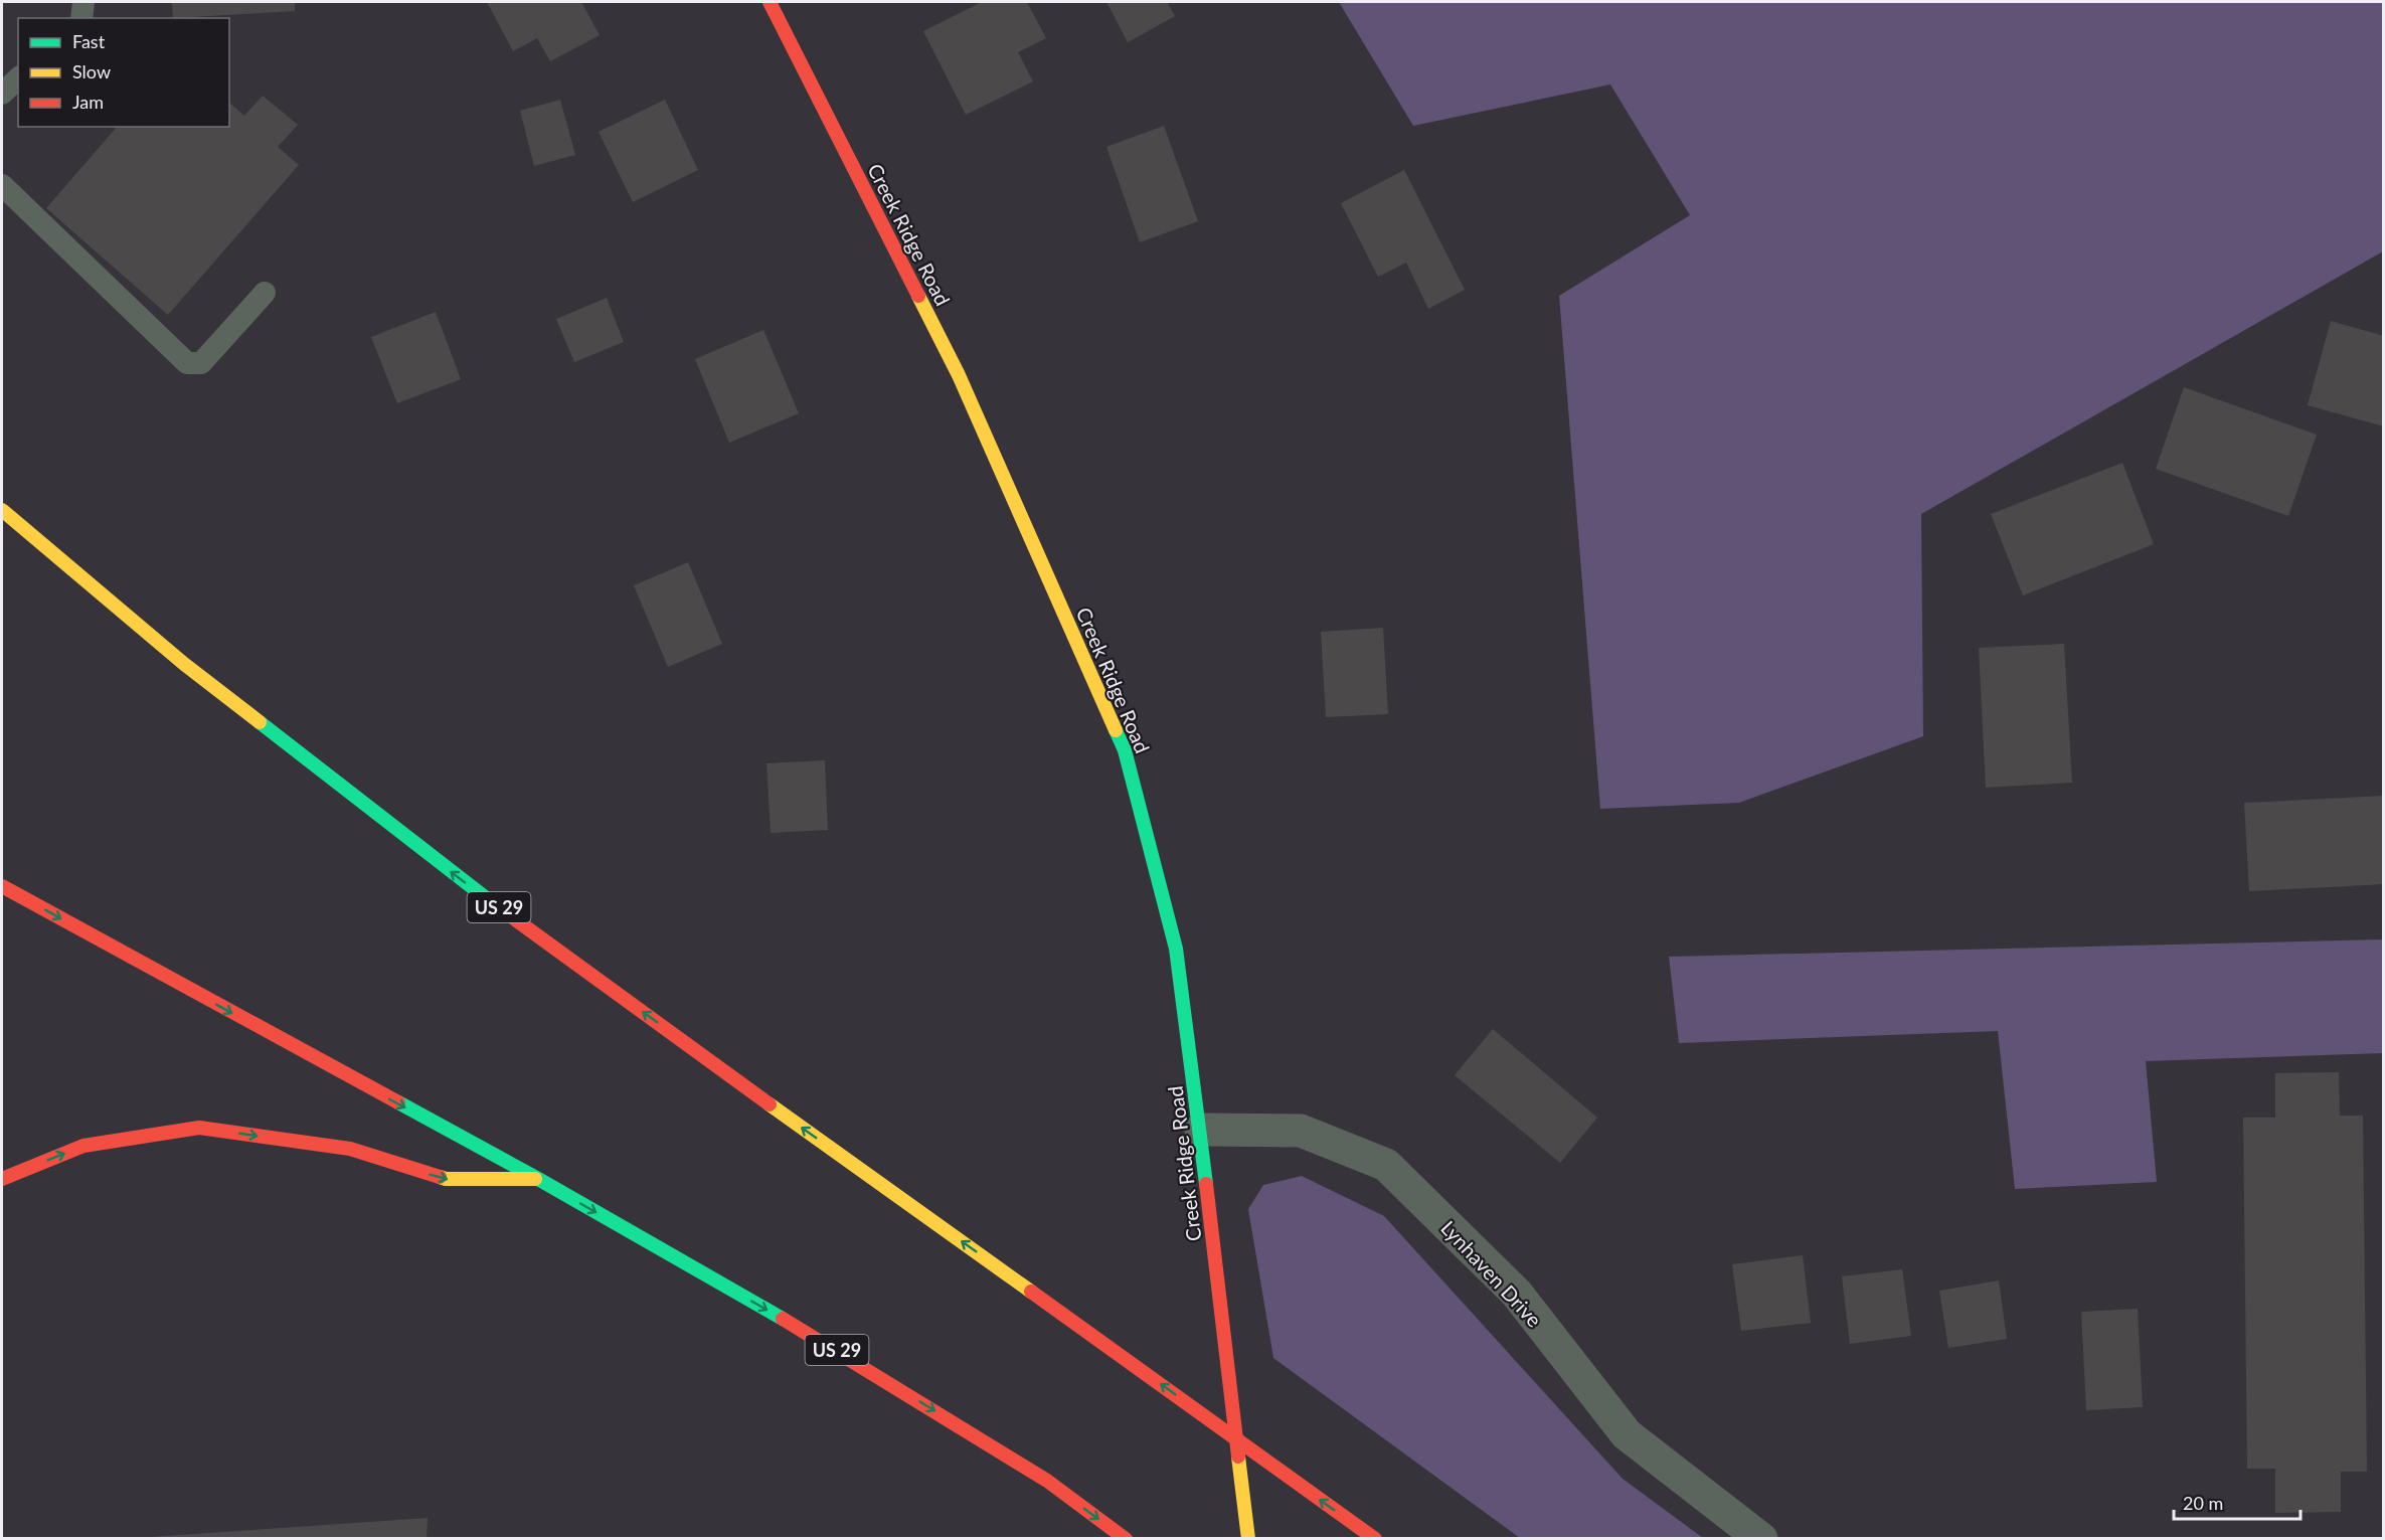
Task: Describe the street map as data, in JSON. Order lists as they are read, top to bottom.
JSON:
{
  "streets": {
    "main road": ["Creek Ridge Road", "US 29"],
    "street": ["Lynhaven Drive"]
  },
  "crossings": [
    ["Creek Ridge Road", "Lynhaven Drive"]
  ],
  "legend": ["Fast", "Slow", "Jam"],
  "scale_bar": "20 m"
}
